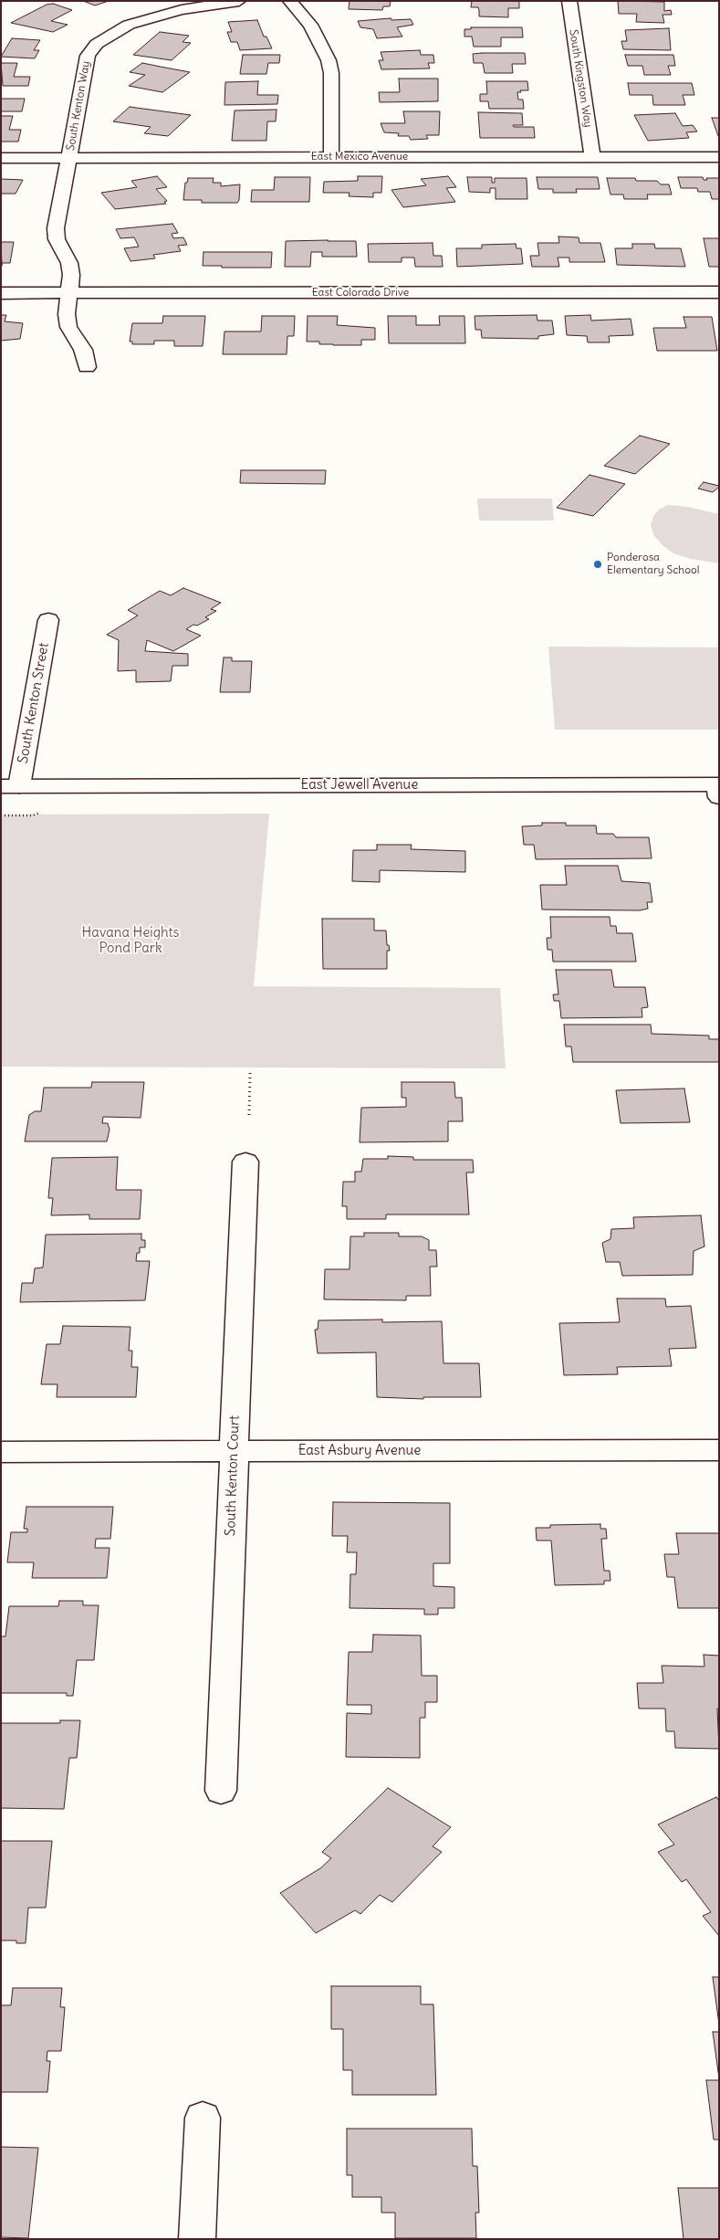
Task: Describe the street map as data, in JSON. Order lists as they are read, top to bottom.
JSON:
{
  "streets": {
    "street": [
      "South Kingston Way",
      "South Kenton Way",
      "East Mexico Avenue",
      "East Colorado Drive",
      "South Kenton Street",
      "East Jewell Avenue",
      "East Asbury Avenue",
      "South Kenton Court"
    ]
  },
  "crossings": [
    ["South Kingston Way", "East Mexico Avenue"],
    ["South Kenton Way", "East Mexico Avenue"],
    ["South Kenton Street", "East Jewell Avenue"],
    ["East Asbury Avenue", "South Kenton Court"]
  ],
  "parks": ["Havana Heights Pond Park"],
  "places": ["Ponderosa Elementary School"]
}
